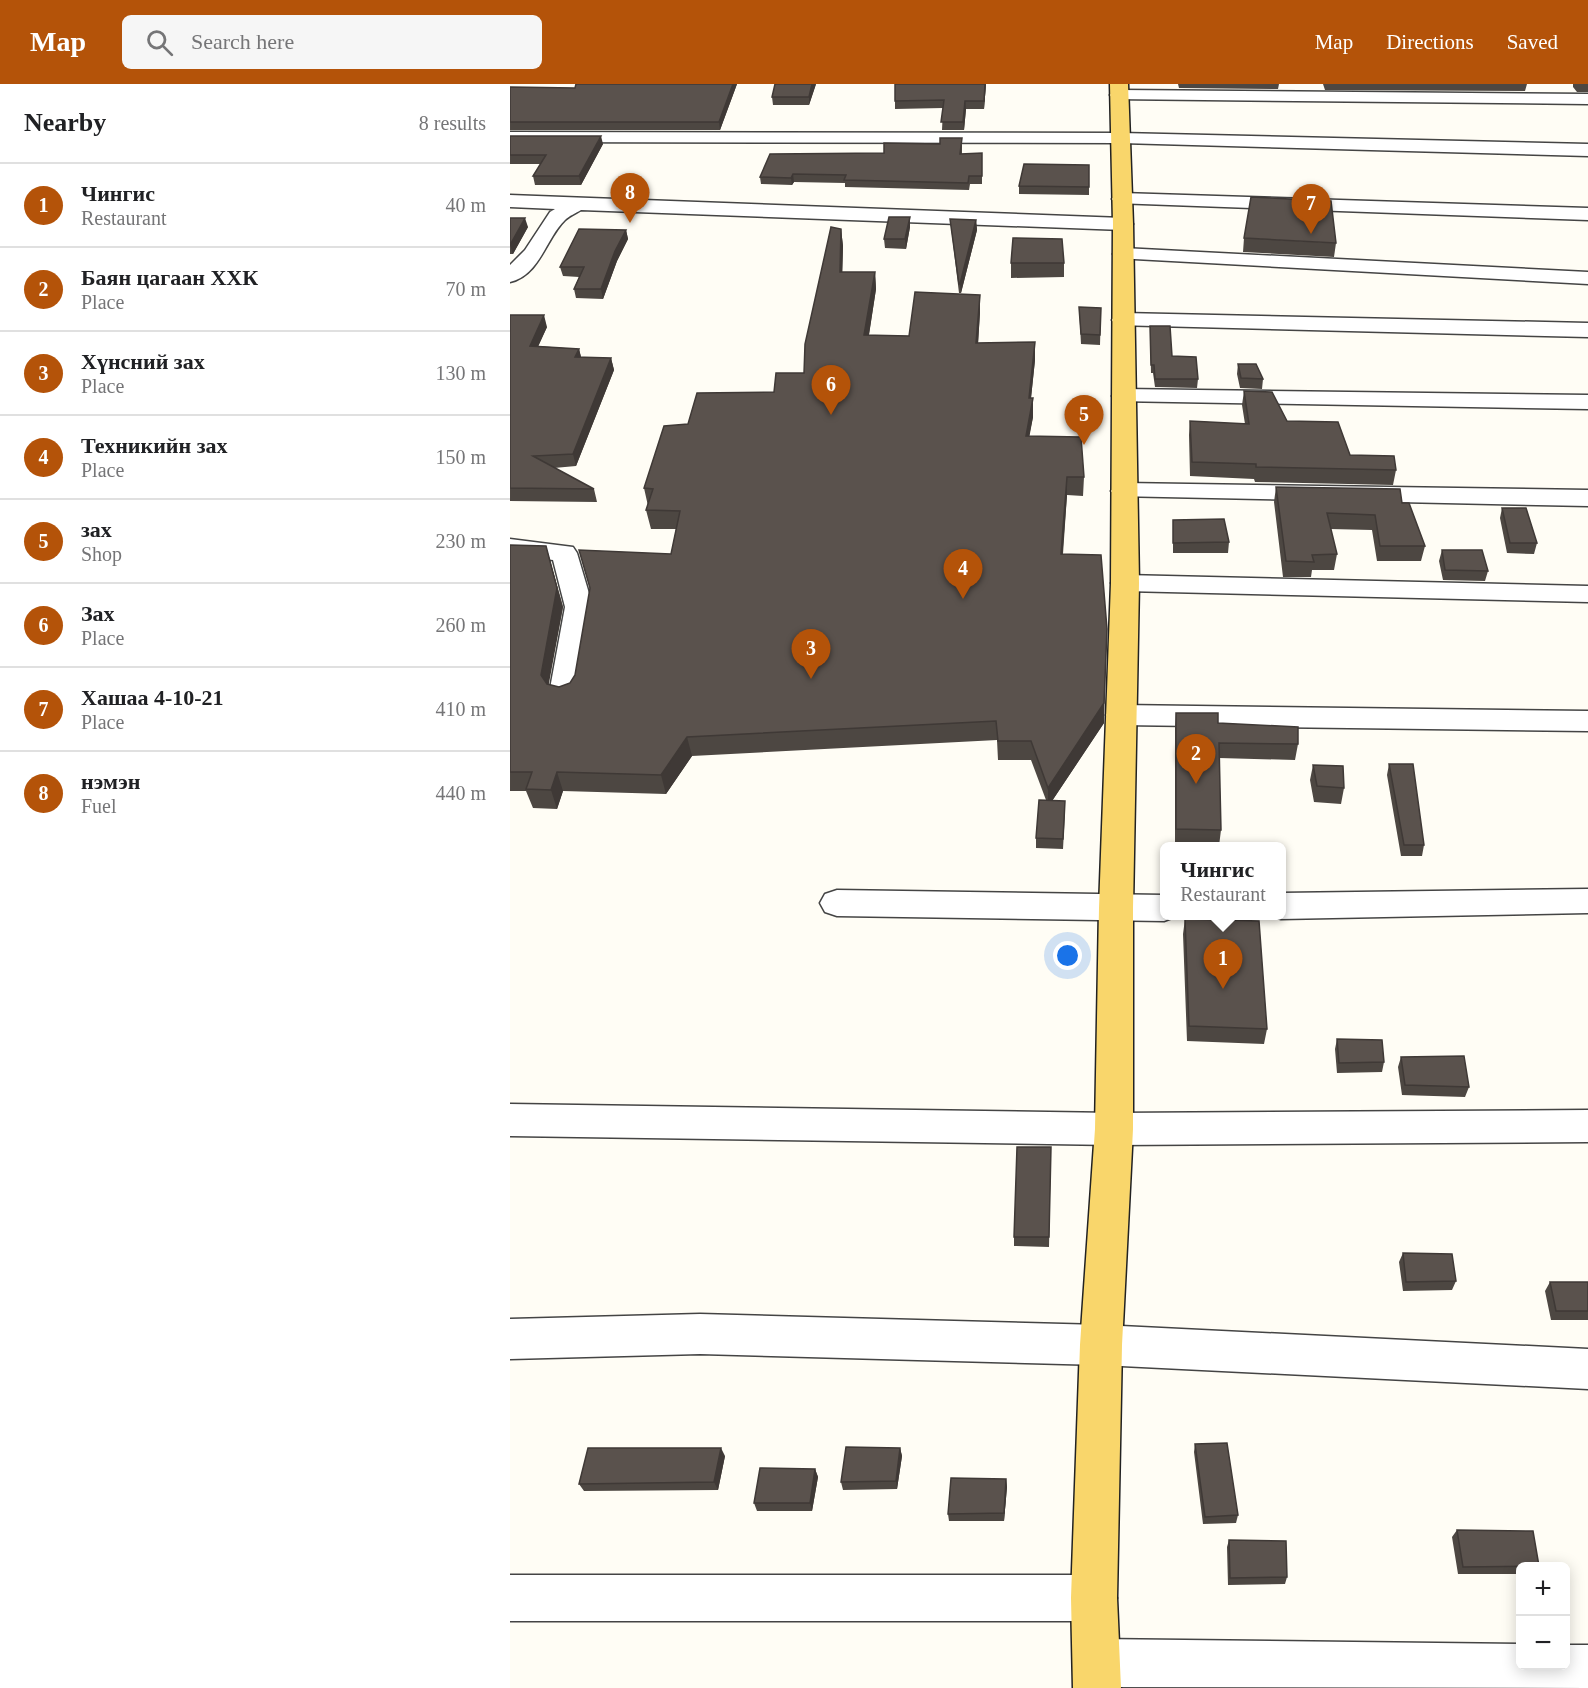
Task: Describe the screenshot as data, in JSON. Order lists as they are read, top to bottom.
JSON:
{
  "page": {
    "header": "Map",
    "search": "Search here",
    "nav": ["Map", "Directions", "Saved"],
    "heading": ["Nearby", "8 results"],
    "list": [
      {
        "mark": "1",
        "name": "Чингис",
        "note": "Restaurant",
        "value": "40 m"
      },
      {
        "mark": "2",
        "name": "Баян цагаан ХХК",
        "note": "Place",
        "value": "70 m"
      },
      {
        "mark": "3",
        "name": "Хүнсний зах",
        "note": "Place",
        "value": "130 m"
      },
      {
        "mark": "4",
        "name": "Техникийн зах",
        "note": "Place",
        "value": "150 m"
      },
      {
        "mark": "5",
        "name": "зах",
        "note": "Shop",
        "value": "230 m"
      },
      {
        "mark": "6",
        "name": "Зах",
        "note": "Place",
        "value": "260 m"
      },
      {
        "mark": "7",
        "name": "Хашаа 4-10-21",
        "note": "Place",
        "value": "410 m"
      },
      {
        "mark": "8",
        "name": "нэмэн",
        "note": "Fuel",
        "value": "440 m"
      }
    ],
    "pins": [
      "8",
      "7",
      "6",
      "5",
      "4",
      "3",
      "2",
      "1"
    ],
    "popup": ["Чингис", "Restaurant"],
    "map_buttons": ["+", "−"]
  }
}
